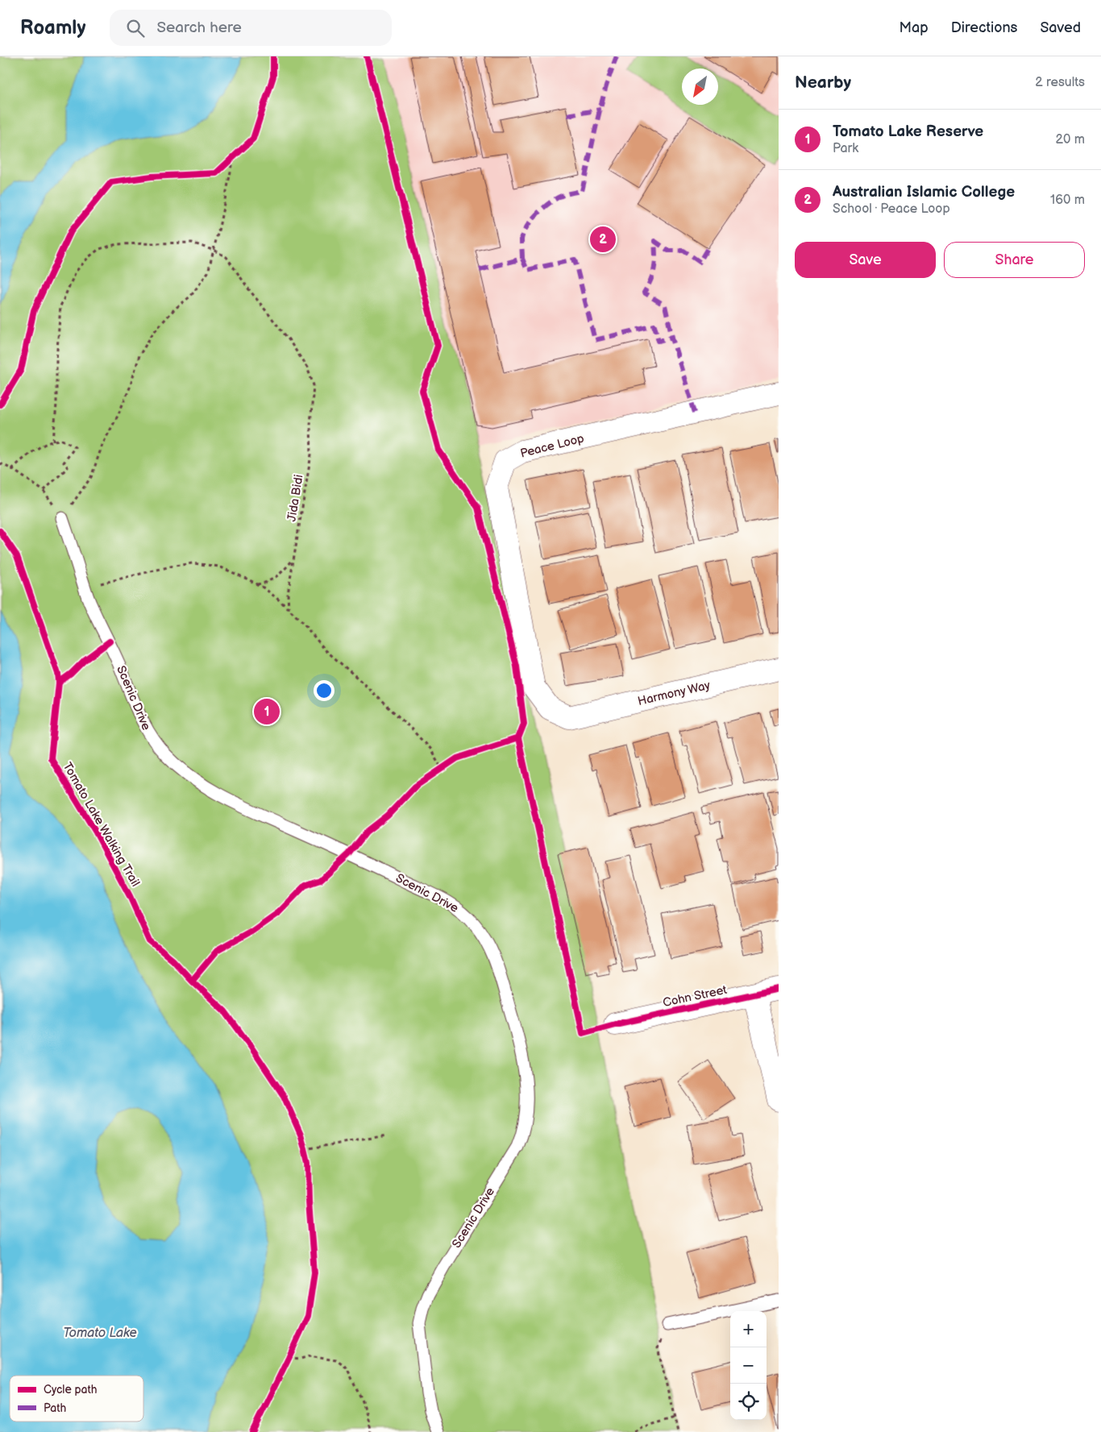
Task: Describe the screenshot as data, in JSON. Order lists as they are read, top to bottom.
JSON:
{
  "streets": {
    "street": ["Peace Loop", "Harmony Way", "Cohn Street"],
    "lane": ["Scenic Drive"],
    "path": ["Jida Bidi"],
    "cycle path": ["Tomato Lake Walking Trail"]
  },
  "crossings": [
    ["Peace Loop", "Harmony Way"]
  ],
  "water": ["Tomato Lake"],
  "legend": ["Cycle path", "Path"],
  "north": "bottom left",
  "page": {
    "header": "Roamly",
    "search": "Search here",
    "nav": ["Map", "Directions", "Saved"],
    "heading": ["Nearby", "2 results"],
    "list": [
      {
        "mark": "1",
        "name": "Tomato Lake Reserve",
        "note": "Park",
        "value": "20 m"
      },
      {
        "mark": "2",
        "name": "Australian Islamic College",
        "note": "School · Peace Loop",
        "value": "160 m"
      }
    ],
    "pins": ["2", "1"],
    "buttons": ["Save", "Share"],
    "map_buttons": ["+", "−"]
  }
}
